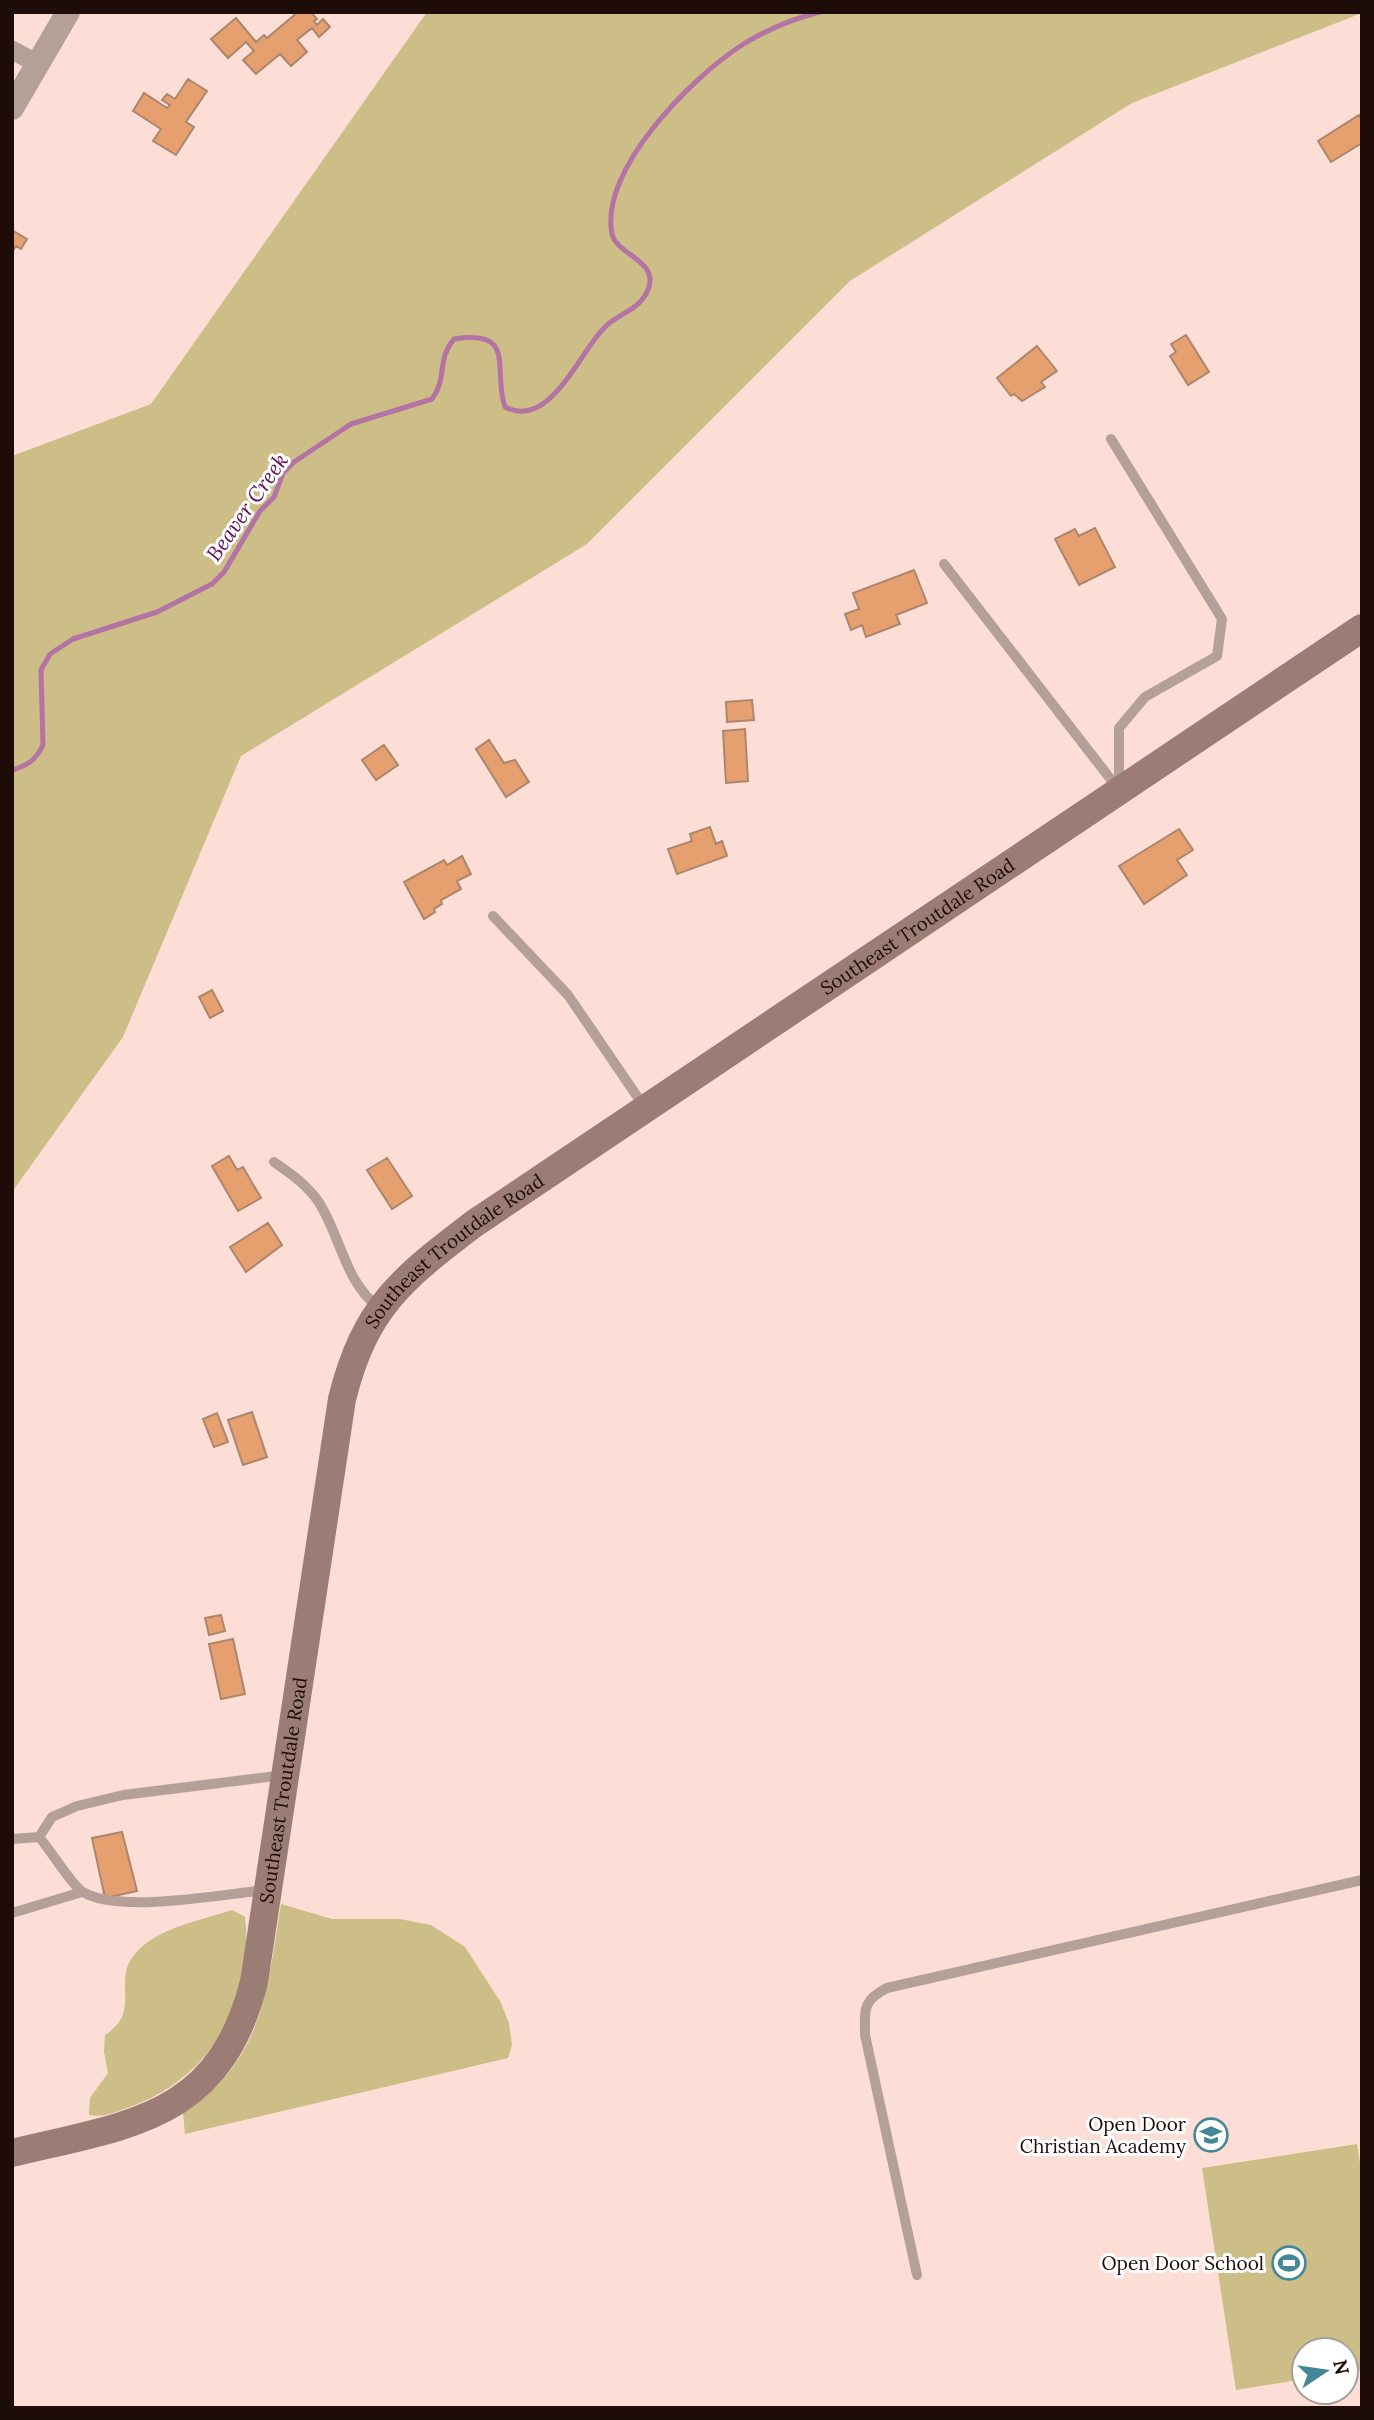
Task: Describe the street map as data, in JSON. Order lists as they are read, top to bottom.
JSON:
{
  "streets": {
    "main road": ["Southeast Troutdale Road"]
  },
  "water": ["Beaver Creek"],
  "places": {
    "school or university": ["Open Door Christian Academy"],
    "sports": ["Open Door School"]
  },
  "north": "right"
}
